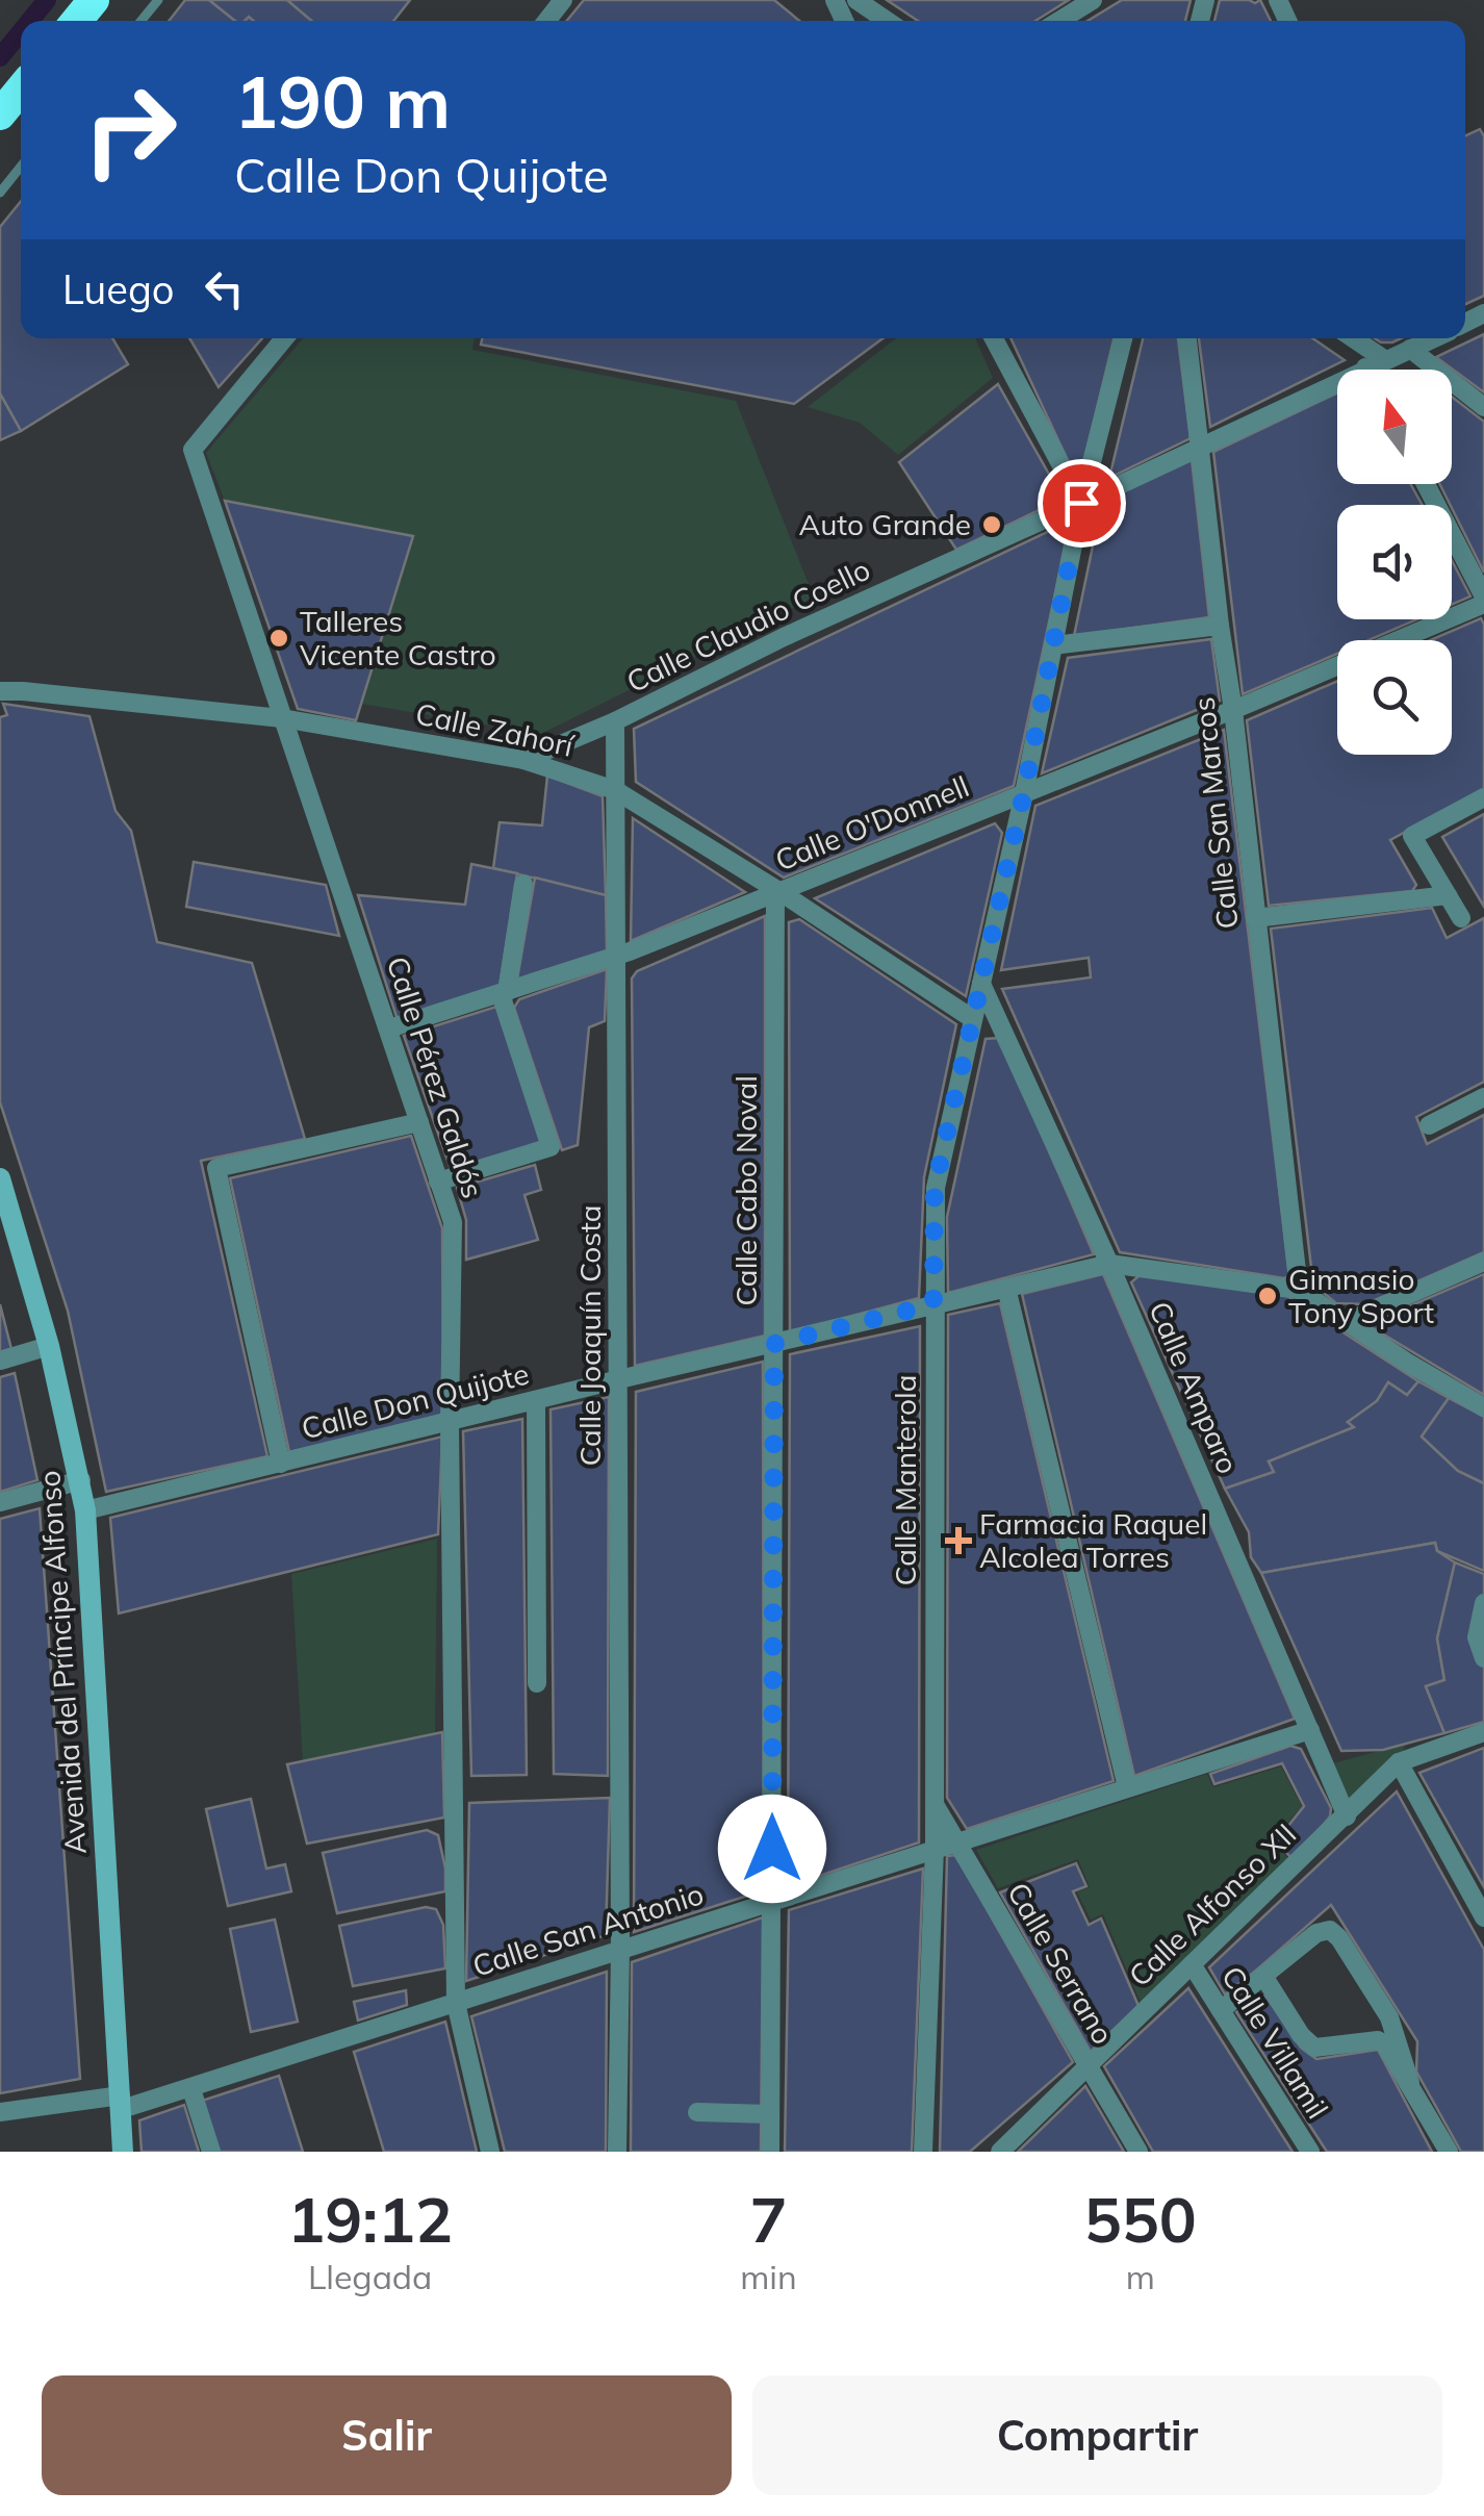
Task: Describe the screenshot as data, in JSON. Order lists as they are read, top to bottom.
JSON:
{
  "streets": {
    "street": [
      "Calle Claudio Coello",
      "Calle Zahorí",
      "Calle San Marcos",
      "Calle O'Donnell",
      "Calle Pérez Galdós",
      "Calle Cabo Noval",
      "Calle Joaquín Costa",
      "Calle Amparo",
      "Calle Don Quijote",
      "Calle Manterola",
      "Avenida del Príncipe Alfonso",
      "Calle Alfonso XII",
      "Calle San Antonio",
      "Calle Serrano",
      "Calle Villamil"
    ]
  },
  "crossings": [
    ["Calle Claudio Coello", "Calle Zahorí"],
    ["Calle Claudio Coello", "Calle San Marcos"],
    ["Calle Claudio Coello", "Calle Joaquín Costa"],
    ["Calle Claudio Coello", "Calle Manterola"],
    ["Calle Zahorí", "Calle O'Donnell"],
    ["Calle Zahorí", "Calle Pérez Galdós"],
    ["Calle Zahorí", "Calle Cabo Noval"],
    ["Calle Zahorí", "Calle Joaquín Costa"],
    ["Calle Zahorí", "Calle Manterola"],
    ["Calle San Marcos", "Calle O'Donnell"],
    ["Calle O'Donnell", "Calle Pérez Galdós"],
    ["Calle O'Donnell", "Calle Cabo Noval"],
    ["Calle O'Donnell", "Calle Joaquín Costa"],
    ["Calle O'Donnell", "Calle Manterola"],
    ["Calle Pérez Galdós", "Calle Don Quijote"],
    ["Calle Pérez Galdós", "Calle San Antonio"],
    ["Calle Cabo Noval", "Calle Don Quijote"],
    ["Calle Cabo Noval", "Calle San Antonio"],
    ["Calle Joaquín Costa", "Calle Don Quijote"],
    ["Calle Joaquín Costa", "Calle San Antonio"],
    ["Calle Amparo", "Calle Don Quijote"],
    ["Calle Amparo", "Calle Manterola"],
    ["Calle Amparo", "Calle Alfonso XII"],
    ["Calle Amparo", "Calle San Antonio"],
    ["Calle Don Quijote", "Calle Manterola"],
    ["Calle Don Quijote", "Avenida del Príncipe Alfonso"],
    ["Calle Manterola", "Calle San Antonio"],
    ["Calle Manterola", "Calle Serrano"],
    ["Avenida del Príncipe Alfonso", "Calle San Antonio"],
    ["Calle Alfonso XII", "Calle Serrano"],
    ["Calle Alfonso XII", "Calle Villamil"],
    ["Calle San Antonio", "Calle Serrano"]
  ],
  "places": {
    "other": ["Auto Grande", "Talleres Vicente Castro", "Gimnasio Tony Sport"],
    "health": ["Farmacia Raquel Alcolea Torres"]
  },
  "north": "top",
  "page": {
    "turn": ["190 m", "Calle Don Quijote"],
    "then": "Luego",
    "eta": [
      "19:12",
      "Llegada",
      "7",
      "min",
      "550",
      "m"
    ],
    "buttons": ["Salir", "Compartir"]
  }
}
